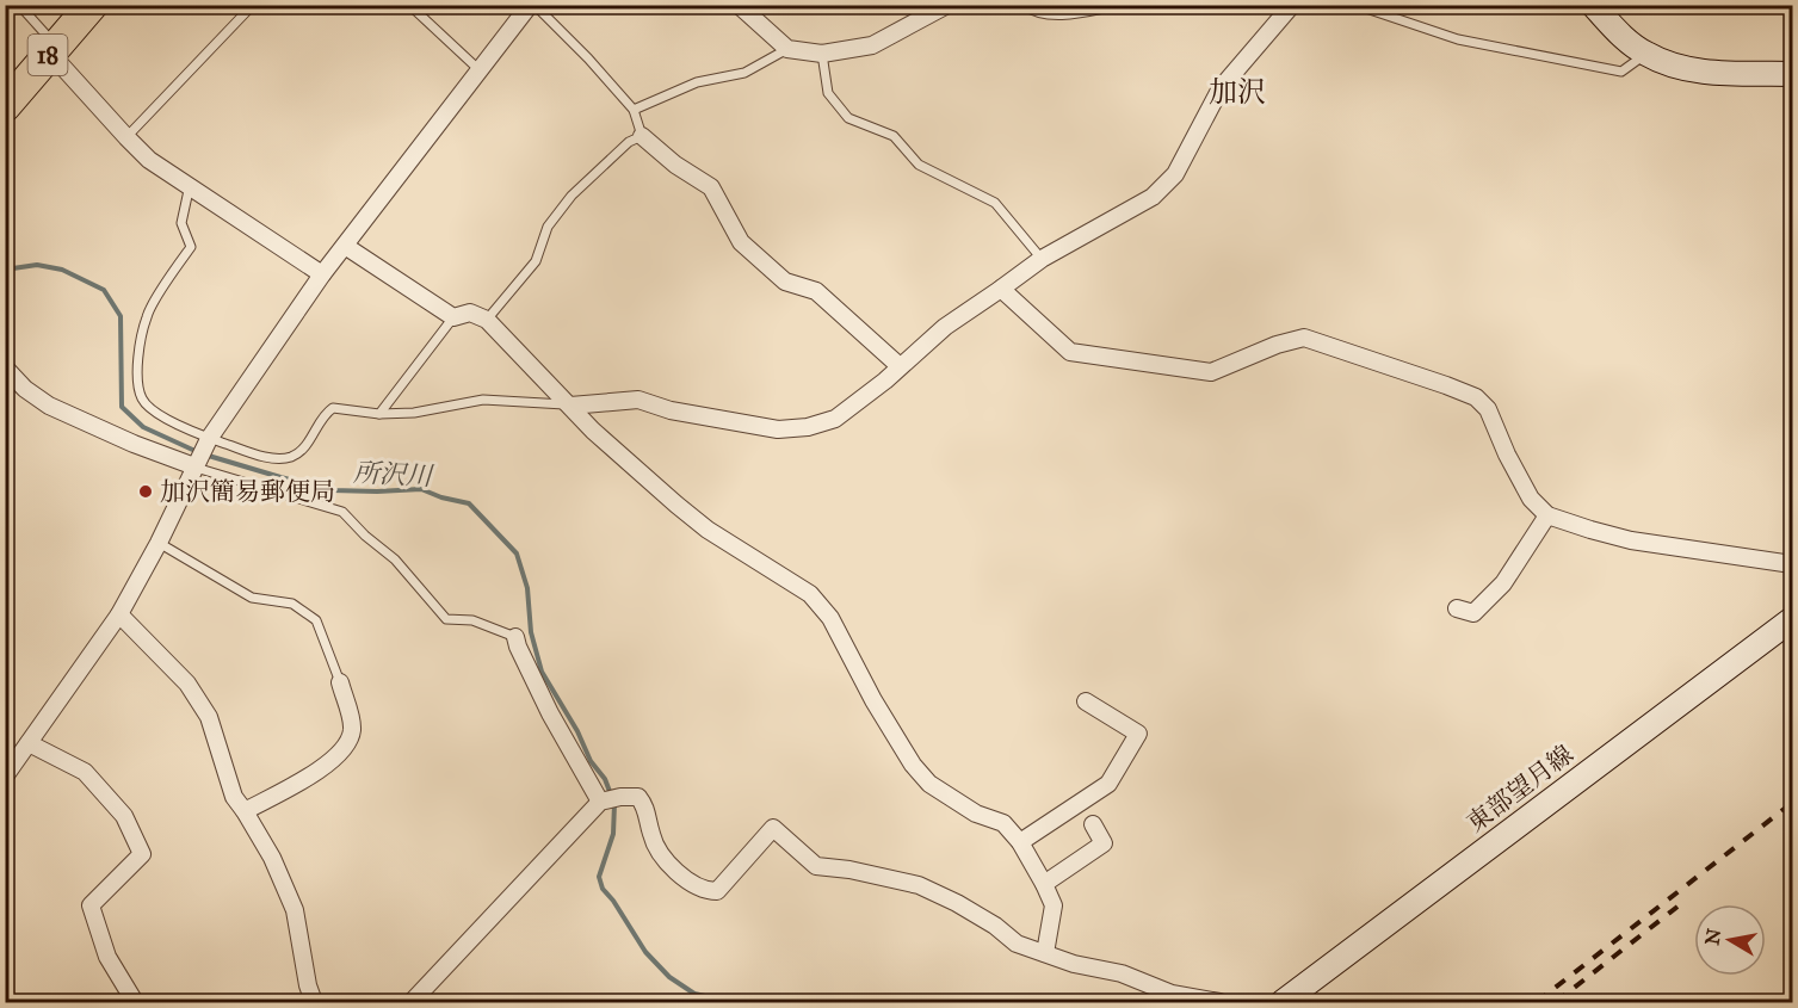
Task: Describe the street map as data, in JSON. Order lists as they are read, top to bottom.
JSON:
{
  "streets": {
    "highway": ["18"],
    "main road": ["東部望月線"]
  },
  "districts": ["加沢"],
  "water": ["所沢川"],
  "places": ["加沢簡易郵便局"],
  "north": "left"
}
